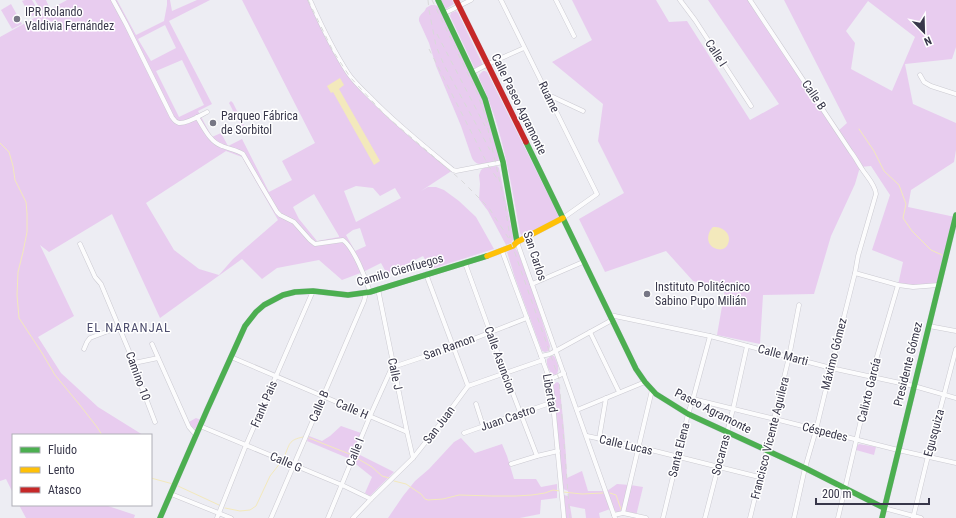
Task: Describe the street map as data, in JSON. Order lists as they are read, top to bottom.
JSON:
{
  "streets": {
    "street": [
      "Calle I",
      "Calle B",
      "Ruame",
      "Calle Paseo Agramonte",
      "San Carlos",
      "Camilo Cienfuegos",
      "San Ramon",
      "Máximo Gómez",
      "Calle Marti",
      "Calle Asuncion",
      "Presidente Gómez",
      "Calle J",
      "Camino 10",
      "Calixto García",
      "Libertad",
      "Frank Pais",
      "Calle H",
      "Paseo Agramonte",
      "Juan Castro",
      "San Juan",
      "Céspedes",
      "Egusquiza",
      "Francisco Vicente Aguilera",
      "Calle Lucas",
      "Santa Elena",
      "Socarras",
      "Calle G"
    ]
  },
  "crossings": [
    ["Calle I", "San Ramon"],
    ["Calle I", "Calle J"],
    ["Calle I", "Calle H"],
    ["Calle I", "Calle G"],
    ["Calle B", "Camilo Cienfuegos"],
    ["Calle B", "Máximo Gómez"],
    ["Calle B", "Calle H"],
    ["Calle B", "Calle G"],
    ["Ruame", "Camilo Cienfuegos"],
    ["Calle Paseo Agramonte", "Camilo Cienfuegos"],
    ["Calle Paseo Agramonte", "Paseo Agramonte"],
    ["San Carlos", "Camilo Cienfuegos"],
    ["San Carlos", "Calle Lucas"],
    ["Camilo Cienfuegos", "Calle Asuncion"],
    ["Camilo Cienfuegos", "Calle J"],
    ["Camilo Cienfuegos", "Libertad"],
    ["Camilo Cienfuegos", "Frank Pais"],
    ["Camilo Cienfuegos", "Calle H"],
    ["Camilo Cienfuegos", "Paseo Agramonte"],
    ["Camilo Cienfuegos", "Calle G"],
    ["San Ramon", "Calle Asuncion"],
    ["San Ramon", "Calle J"],
    ["San Ramon", "Libertad"],
    ["Máximo Gómez", "Calle Marti"],
    ["Máximo Gómez", "Paseo Agramonte"],
    ["Máximo Gómez", "Céspedes"],
    ["Calle Marti", "Presidente Gómez"],
    ["Calle Marti", "Calixto García"],
    ["Calle Marti", "Paseo Agramonte"],
    ["Calle Marti", "Egusquiza"],
    ["Calle Marti", "Francisco Vicente Aguilera"],
    ["Calle Marti", "Santa Elena"],
    ["Calle Marti", "Socarras"],
    ["Calle Asuncion", "Juan Castro"],
    ["Presidente Gómez", "Paseo Agramonte"],
    ["Presidente Gómez", "Céspedes"],
    ["Calle J", "Calle H"],
    ["Calle J", "San Juan"],
    ["Calixto García", "Paseo Agramonte"],
    ["Calixto García", "Céspedes"],
    ["Libertad", "Juan Castro"],
    ["Frank Pais", "Calle H"],
    ["Frank Pais", "Calle G"],
    ["Paseo Agramonte", "Egusquiza"],
    ["Paseo Agramonte", "Francisco Vicente Aguilera"],
    ["Paseo Agramonte", "Santa Elena"],
    ["Paseo Agramonte", "Socarras"],
    ["San Juan", "Calle G"],
    ["Céspedes", "Egusquiza"],
    ["Céspedes", "Francisco Vicente Aguilera"],
    ["Céspedes", "Santa Elena"],
    ["Céspedes", "Socarras"],
    ["Francisco Vicente Aguilera", "Calle Lucas"],
    ["Calle Lucas", "Santa Elena"],
    ["Calle Lucas", "Socarras"]
  ],
  "districts": ["EL NARANJAL"],
  "places": ["IPR Rolando Valdivia Fernández", "Parqueo Fábrica de Sorbitol", "Instituto Politécnico Sabino Pupo Milián"],
  "legend": ["Fluido", "Lento", "Atasco"],
  "scale_bar": "200 m",
  "north": "bottom right"
}
